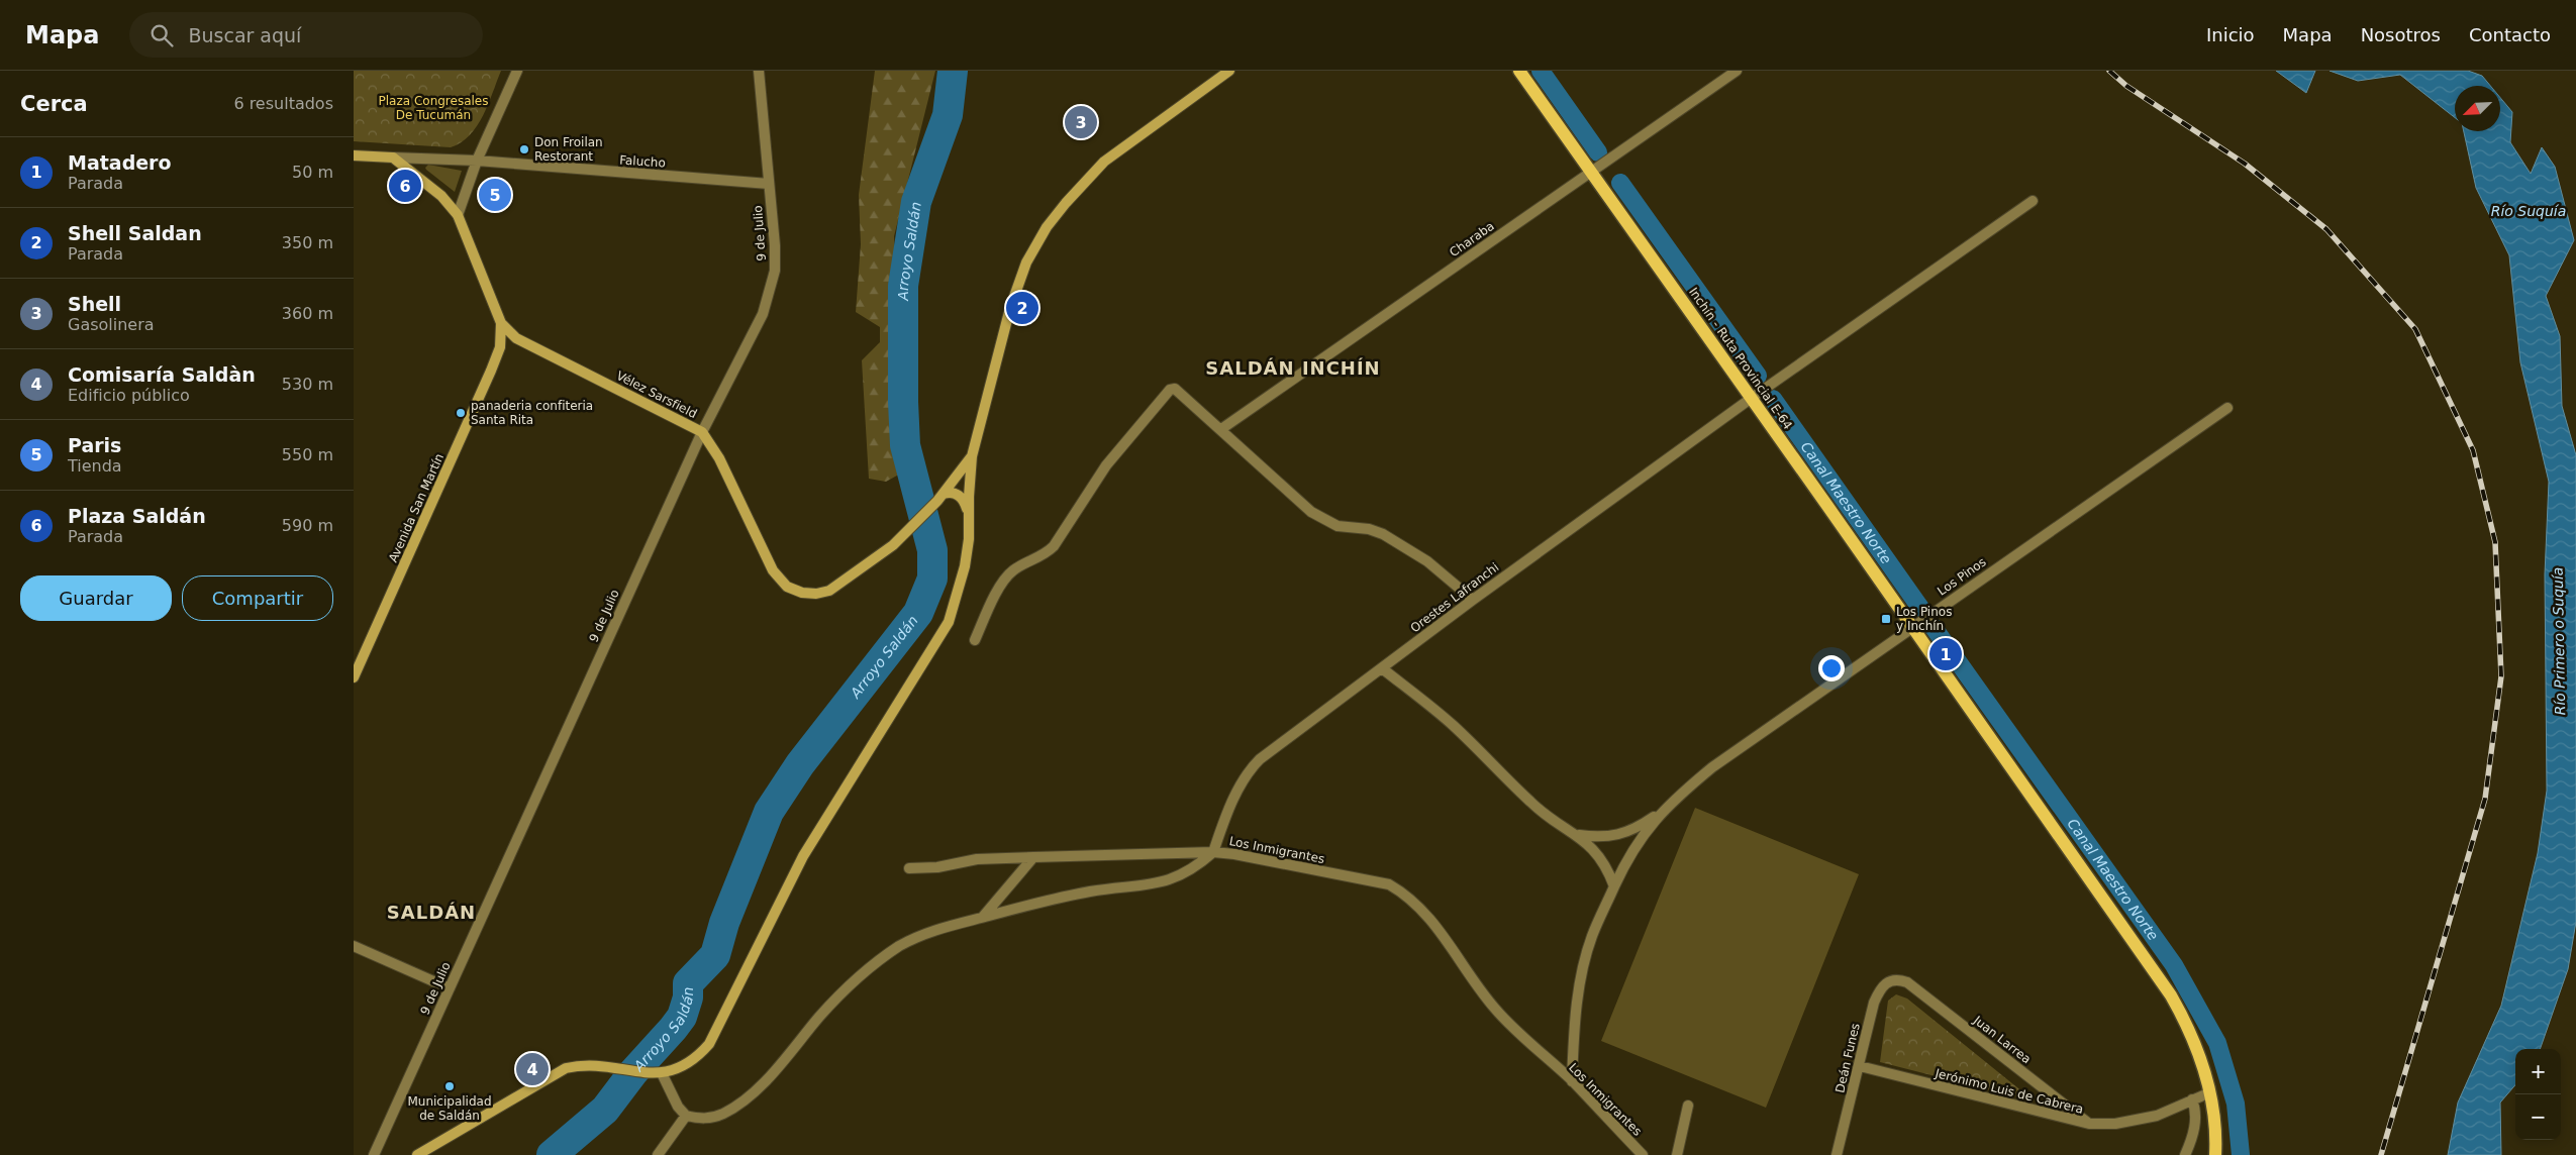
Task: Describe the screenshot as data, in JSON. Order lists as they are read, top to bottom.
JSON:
{
  "streets": {
    "main road": ["Inchín - Ruta Provincial E-64", "Vélez Sarsfield", "Avenida San Martín"],
    "street": [
      "Falucho",
      "9 de Julio",
      "Charaba",
      "Los Pinos",
      "Orestes Lafranchi",
      "Los Inmigrantes",
      "Juan Larrea",
      "Deán Funes",
      "Jerónimo Luis de Cabrera"
    ]
  },
  "crossings": [
    ["Falucho", "9 de Julio"],
    ["Falucho", "Vélez Sarsfield"],
    ["9 de Julio", "Vélez Sarsfield"],
    ["Charaba", "Inchín - Ruta Provincial E-64"],
    ["Inchín - Ruta Provincial E-64", "Los Pinos"],
    ["Inchín - Ruta Provincial E-64", "Orestes Lafranchi"],
    ["Inchín - Ruta Provincial E-64", "Jerónimo Luis de Cabrera"],
    ["Vélez Sarsfield", "Avenida San Martín"],
    ["Los Pinos", "Los Inmigrantes"],
    ["Orestes Lafranchi", "Los Inmigrantes"],
    ["Juan Larrea", "Deán Funes"],
    ["Juan Larrea", "Jerónimo Luis de Cabrera"],
    ["Deán Funes", "Jerónimo Luis de Cabrera"]
  ],
  "districts": ["SALDÁN INCHÍN", "SALDÁN"],
  "water": [
    "Río Suquía",
    "Arroyo Saldán",
    "Canal Maestro Norte",
    "Río Primero o Suquía"
  ],
  "parks": ["Plaza Congresales De Tucumán"],
  "places": {
    "other": ["Don Froilan Restorant", "panaderia confiteria Santa Rita", "Municipalidad de Saldán"],
    "transit": ["Los Pinos y Inchín"]
  },
  "north": "bottom left",
  "page": {
    "header": "Mapa",
    "search": "Buscar aquí",
    "nav": [
      "Inicio",
      "Mapa",
      "Nosotros",
      "Contacto"
    ],
    "heading": ["Cerca", "6 resultados"],
    "pins": [
      "3",
      "6",
      "5",
      "2",
      "1",
      "4"
    ],
    "list": [
      {
        "mark": "1",
        "name": "Matadero",
        "note": "Parada",
        "value": "50 m"
      },
      {
        "mark": "2",
        "name": "Shell Saldan",
        "note": "Parada",
        "value": "350 m"
      },
      {
        "mark": "3",
        "name": "Shell",
        "note": "Gasolinera",
        "value": "360 m"
      },
      {
        "mark": "4",
        "name": "Comisaría Saldàn",
        "note": "Edificio público",
        "value": "530 m"
      },
      {
        "mark": "5",
        "name": "Paris",
        "note": "Tienda",
        "value": "550 m"
      },
      {
        "mark": "6",
        "name": "Plaza Saldán",
        "note": "Parada",
        "value": "590 m"
      }
    ],
    "buttons": ["Guardar", "Compartir"],
    "map_buttons": ["+", "−"]
  }
}
